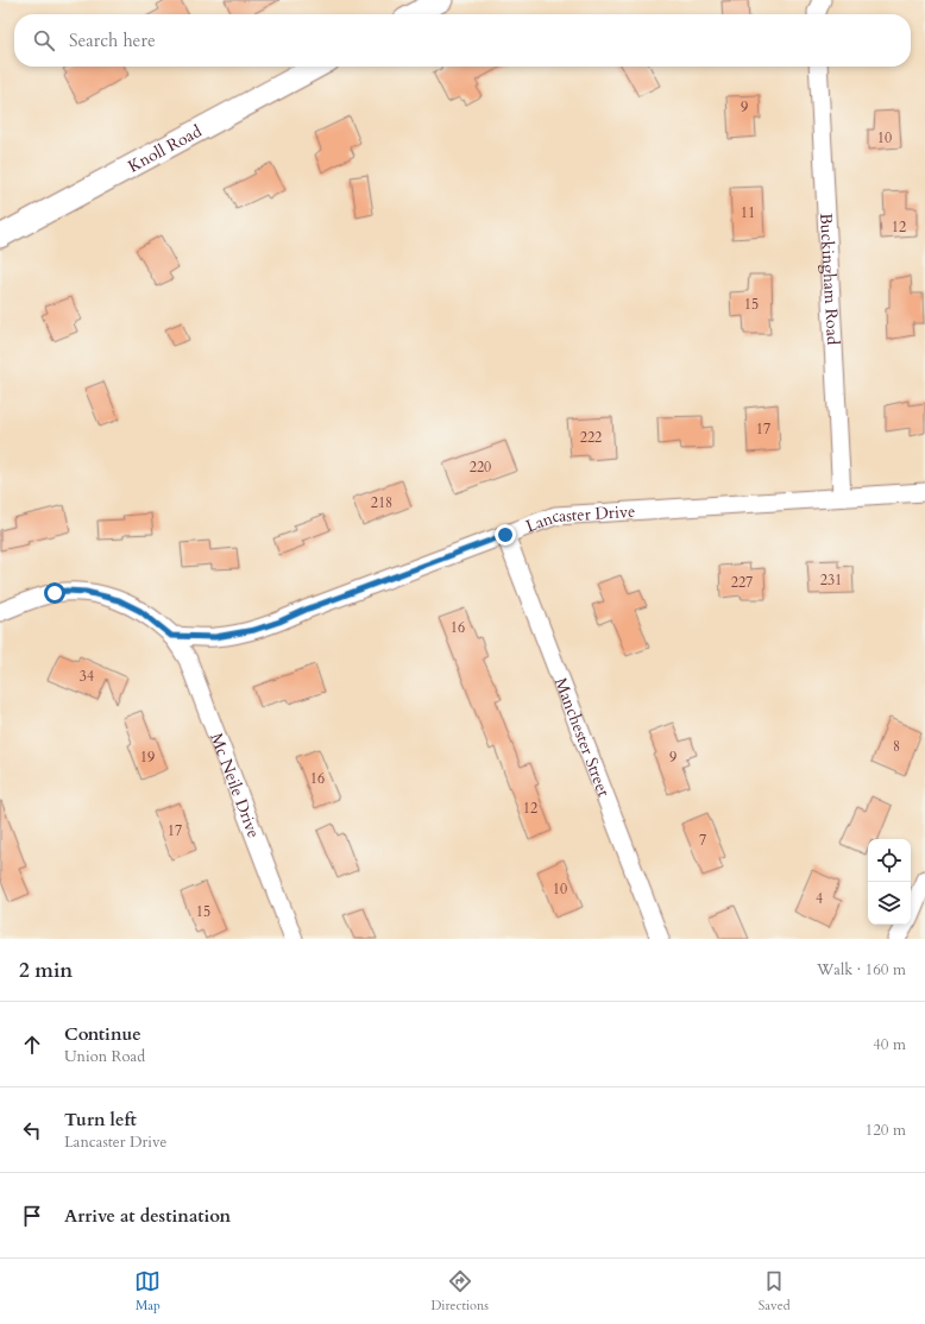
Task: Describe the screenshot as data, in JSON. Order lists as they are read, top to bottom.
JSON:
{
  "streets": {
    "street": [
      "Knoll Road",
      "Buckingham Road",
      "Lancaster Drive",
      "Manchester Street",
      "Mc Neile Drive"
    ]
  },
  "crossings": [
    ["Buckingham Road", "Lancaster Drive"],
    ["Lancaster Drive", "Manchester Street"],
    ["Lancaster Drive", "Mc Neile Drive"]
  ],
  "house_numbers": [
    "9",
    "10",
    "11",
    "12",
    "15",
    "17",
    "222",
    "220",
    "218",
    "231",
    "227",
    "16",
    "34",
    "8",
    "19",
    "9",
    "16",
    "12",
    "17",
    "7",
    "10",
    "4",
    "15"
  ],
  "page": {
    "search": "Search here",
    "heading": ["2 min", "Walk · 160 m"],
    "list": [
      ["Continue", "Union Road", "40 m"],
      ["Turn left", "Lancaster Drive", "120 m"],
      "Arrive at destination"
    ],
    "nav": ["Map", "Directions", "Saved"]
  }
}
